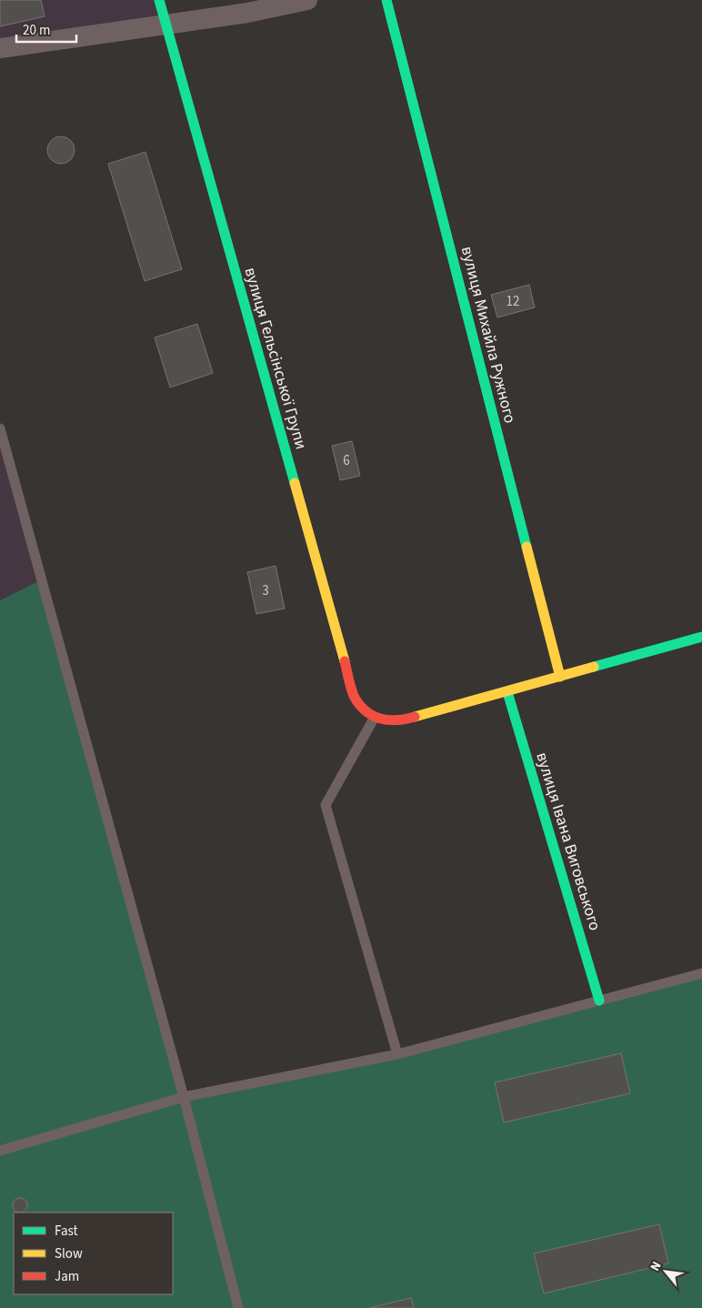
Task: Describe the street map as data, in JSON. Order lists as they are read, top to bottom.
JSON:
{
  "streets": {
    "street": ["вулиця Михайла Ружного", "вулиця Гельсінської Групи", "вулиця Івана Виговського"]
  },
  "house_numbers": ["12", "6", "3"],
  "legend": ["Fast", "Slow", "Jam"],
  "scale_bar": "20 m",
  "north": "top left"
}
